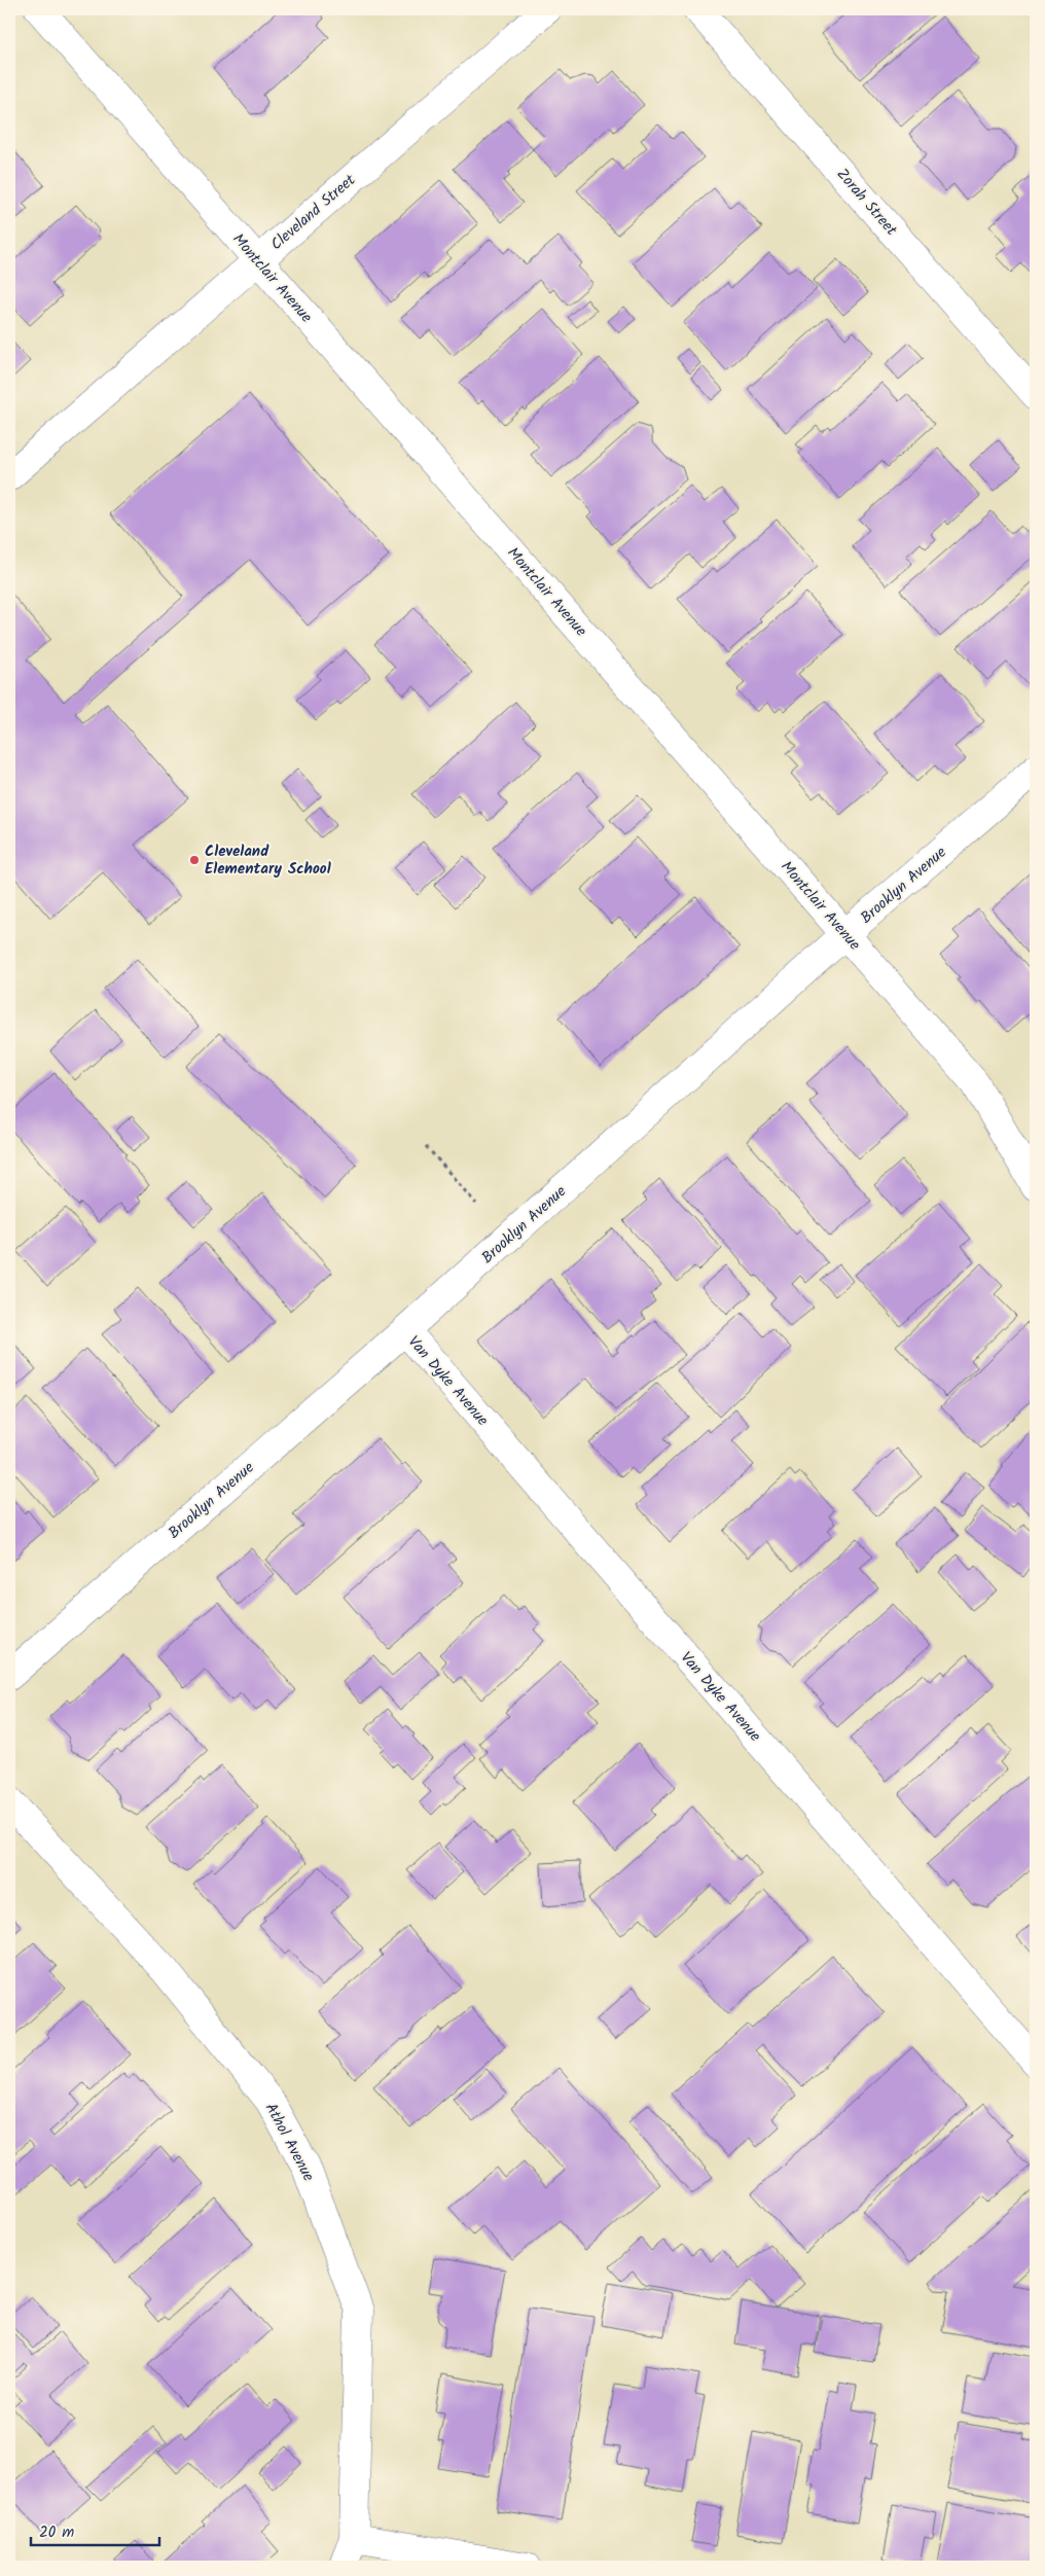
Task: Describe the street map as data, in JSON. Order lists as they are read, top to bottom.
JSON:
{
  "streets": {
    "street": [
      "Zorah Street",
      "Cleveland Street",
      "Montclair Avenue",
      "Brooklyn Avenue",
      "Van Dyke Avenue",
      "Athol Avenue"
    ]
  },
  "crossings": [
    ["Cleveland Street", "Montclair Avenue"],
    ["Montclair Avenue", "Brooklyn Avenue"],
    ["Brooklyn Avenue", "Van Dyke Avenue"]
  ],
  "places": ["Cleveland Elementary School"],
  "scale_bar": "20 m"
}
